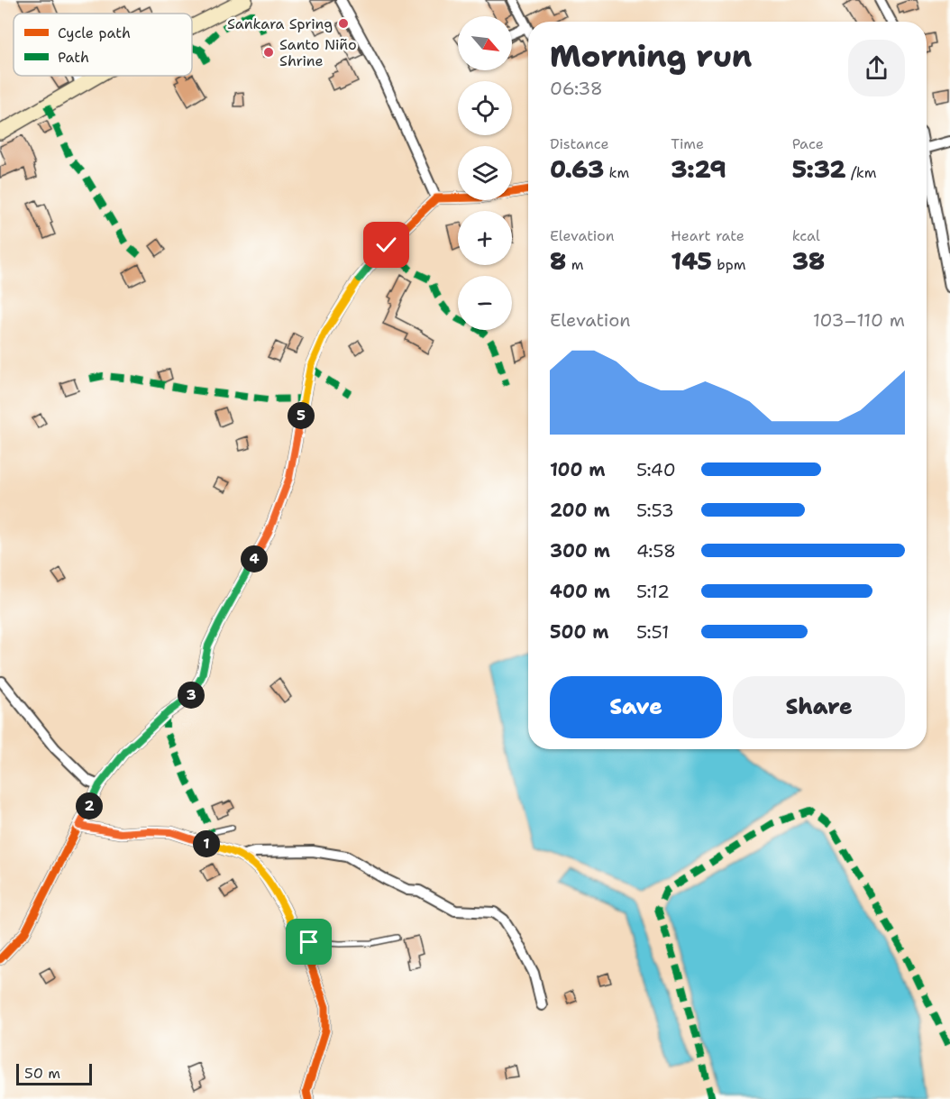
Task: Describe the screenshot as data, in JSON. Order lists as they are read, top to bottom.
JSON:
{
  "places": ["Sankara Spring", "Santo Niño Shrine"],
  "legend": ["Cycle path", "Path"],
  "scale_bar": "50 m",
  "north": "bottom right",
  "page": {
    "map_buttons": ["+", "−"],
    "heading": ["Morning run", "06:38"],
    "stats": [
      ["Distance", "0.63 km"],
      ["Time", "3:29"],
      ["Pace", "5:32 /km"],
      ["Elevation", "8 m"],
      ["Heart rate", "145 bpm"],
      ["kcal", "38"]
    ],
    "chart": ["Elevation", "103–110 m"],
    "pins": [
      "5",
      "4",
      "3",
      "2",
      "1"
    ],
    "list": [
      {
        "name": "100 m",
        "note": "5:40"
      },
      {
        "name": "200 m",
        "note": "5:53"
      },
      {
        "name": "300 m",
        "note": "4:58"
      },
      {
        "name": "400 m",
        "note": "5:12"
      },
      {
        "name": "500 m",
        "note": "5:51"
      }
    ],
    "buttons": ["Save", "Share"],
    "scale": "50 m"
  }
}
